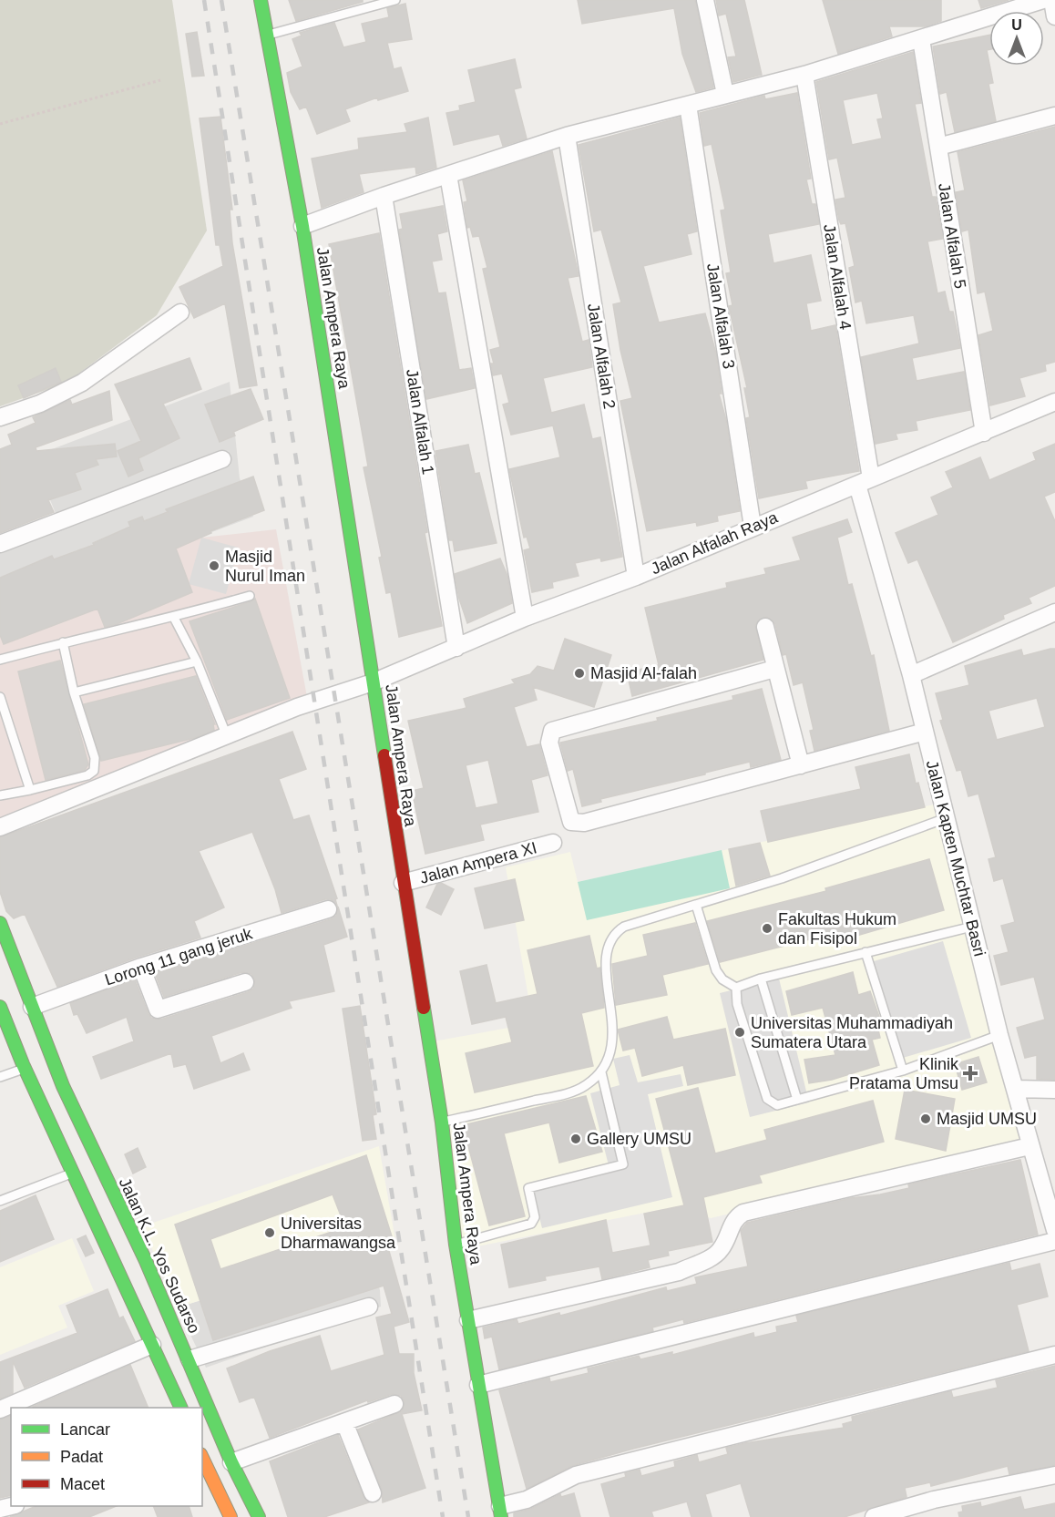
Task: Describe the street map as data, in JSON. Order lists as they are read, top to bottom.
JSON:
{
  "streets": {
    "street": [
      "Jalan Alfalah 5",
      "Jalan Alfalah 4",
      "Jalan Alfalah 3",
      "Jalan Ampera Raya",
      "Jalan Alfalah 2",
      "Jalan Alfalah 1",
      "Jalan Alfalah Raya",
      "Jalan Kapten Muchtar Basri",
      "Jalan Ampera XI",
      "Lorong 11 gang jeruk",
      "Jalan K.L. Yos Sudarso"
    ]
  },
  "crossings": [
    ["Jalan Alfalah 5", "Jalan Alfalah Raya"],
    ["Jalan Alfalah 4", "Jalan Alfalah Raya"],
    ["Jalan Alfalah 4", "Jalan Kapten Muchtar Basri"],
    ["Jalan Alfalah 3", "Jalan Alfalah Raya"],
    ["Jalan Ampera Raya", "Jalan Alfalah Raya"],
    ["Jalan Ampera Raya", "Jalan Ampera XI"],
    ["Jalan Alfalah 2", "Jalan Alfalah Raya"],
    ["Jalan Alfalah 1", "Jalan Alfalah Raya"],
    ["Jalan Alfalah Raya", "Jalan Kapten Muchtar Basri"],
    ["Lorong 11 gang jeruk", "Jalan K.L. Yos Sudarso"]
  ],
  "places": {
    "other": [
      "Masjid Nurul Iman",
      "Masjid Al-falah",
      "Fakultas Hukum dan Fisipol",
      "Universitas Muhammadiyah Sumatera Utara",
      "Masjid UMSU",
      "Gallery UMSU",
      "Universitas Dharmawangsa"
    ],
    "health": ["Klinik Pratama Umsu"]
  },
  "legend": ["Lancar", "Padat", "Macet"],
  "north": "top"
}
